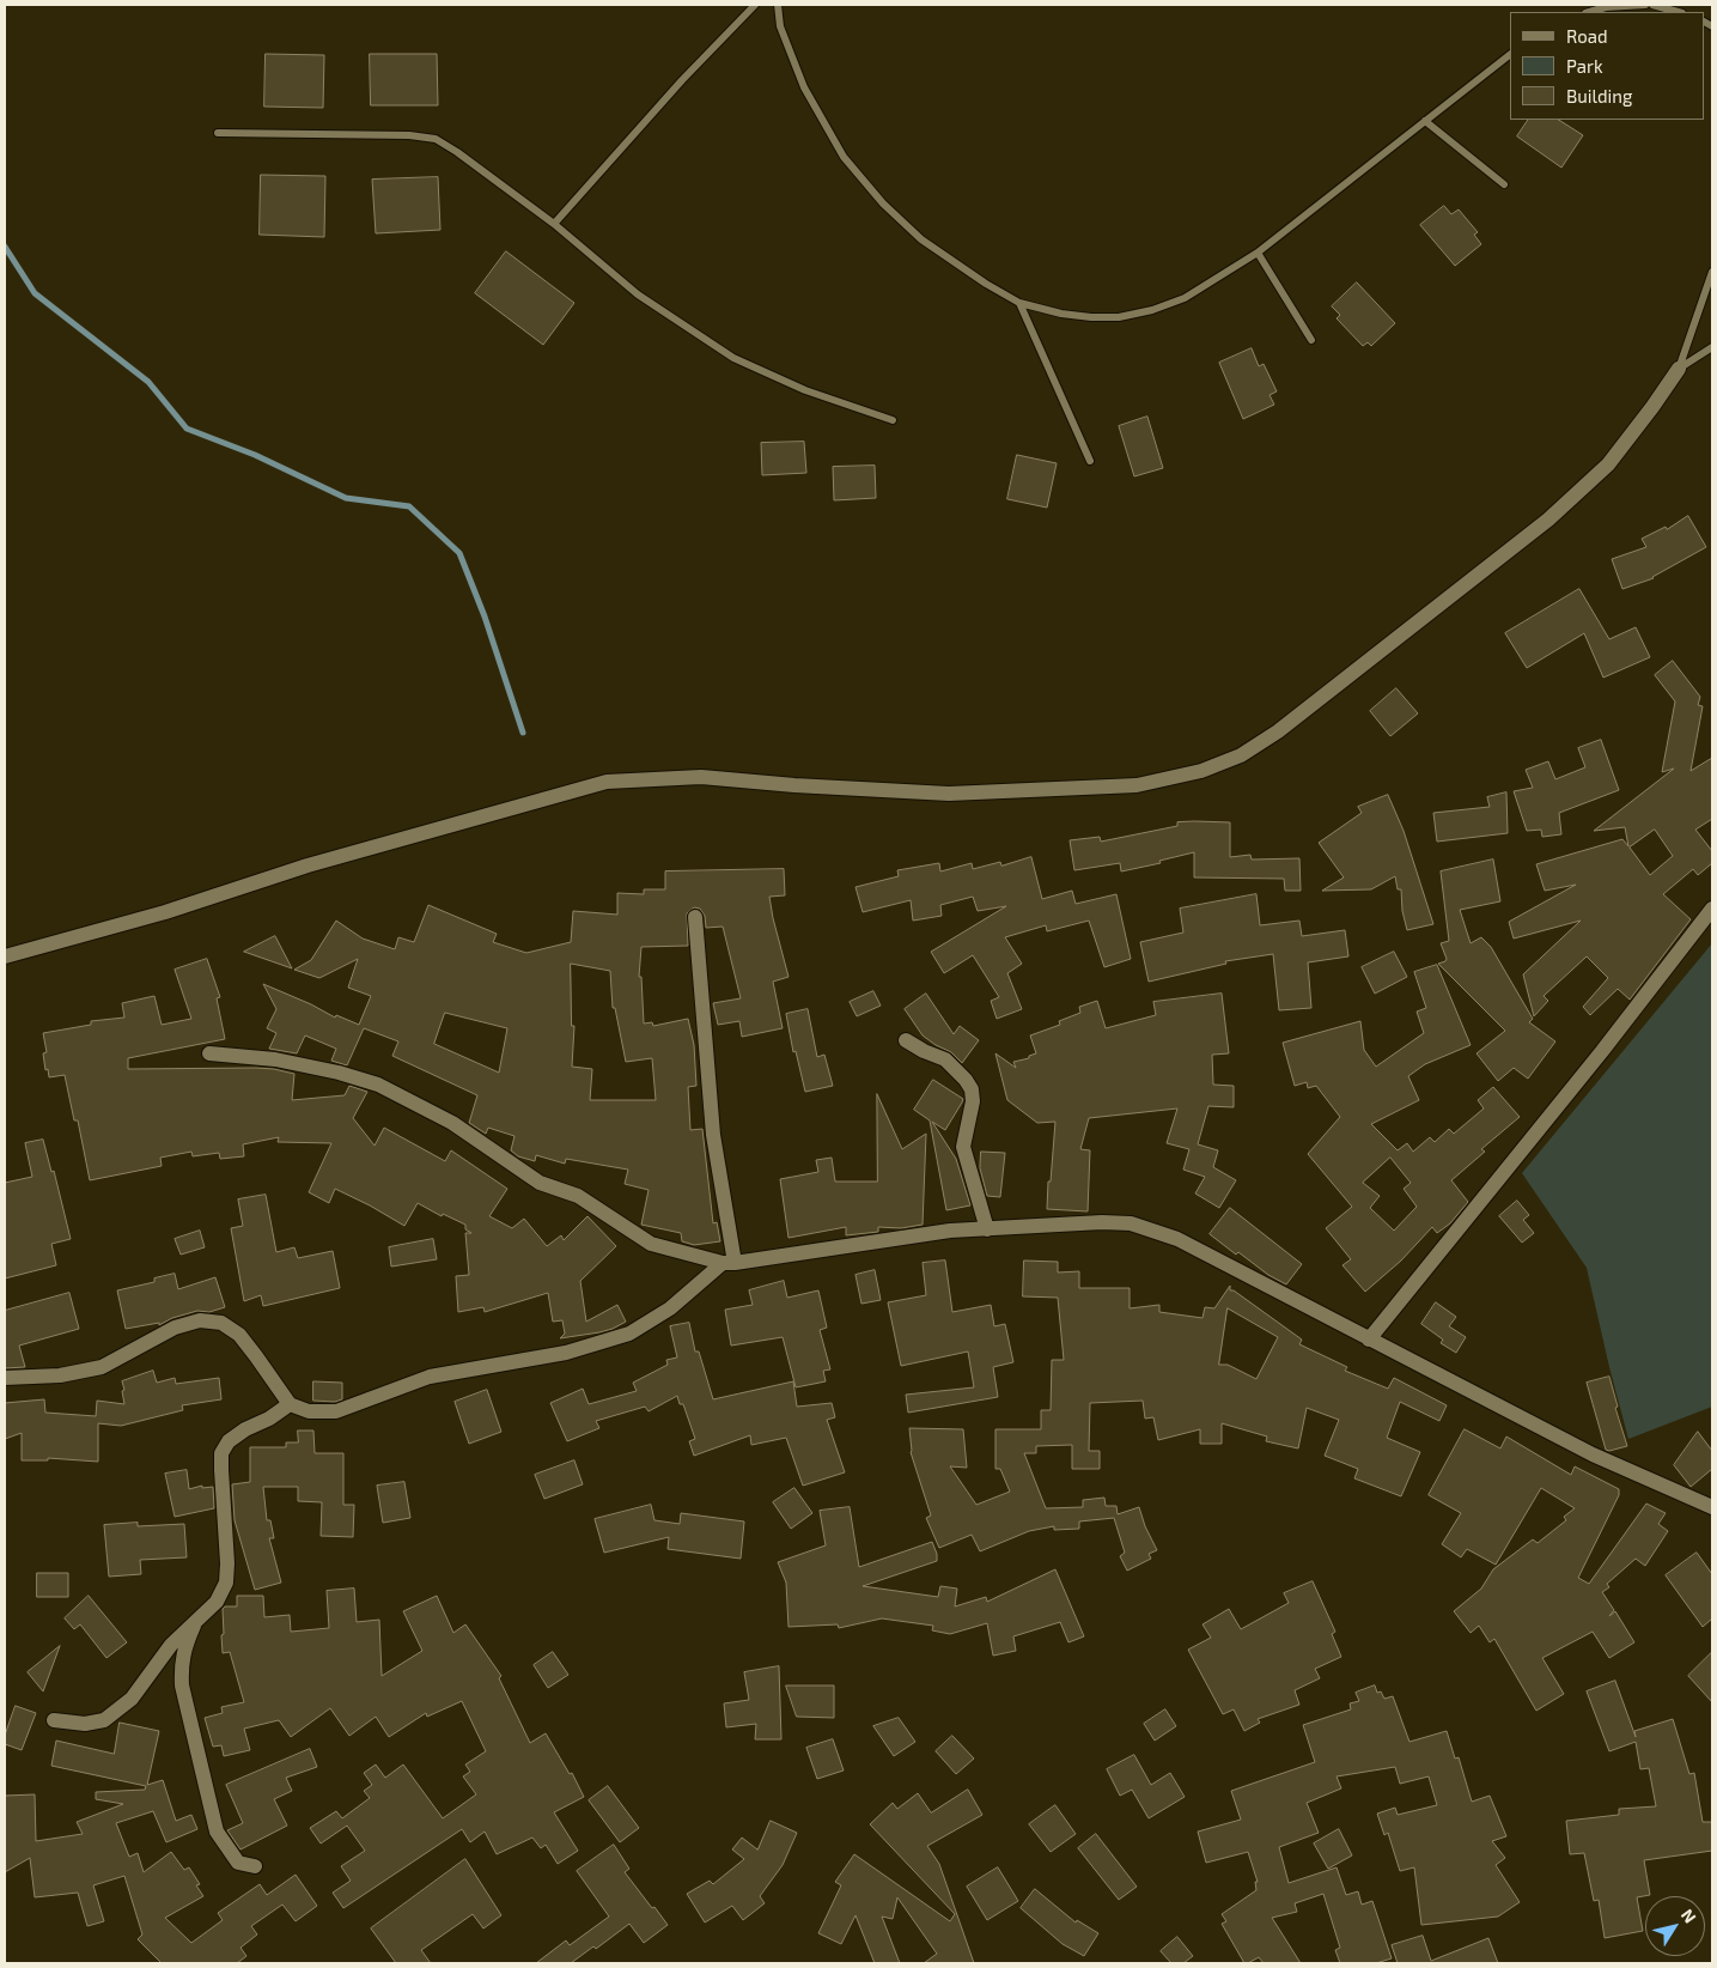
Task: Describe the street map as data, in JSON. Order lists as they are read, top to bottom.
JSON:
{
  "legend": ["Road", "Park", "Building"],
  "north": "top right"
}
